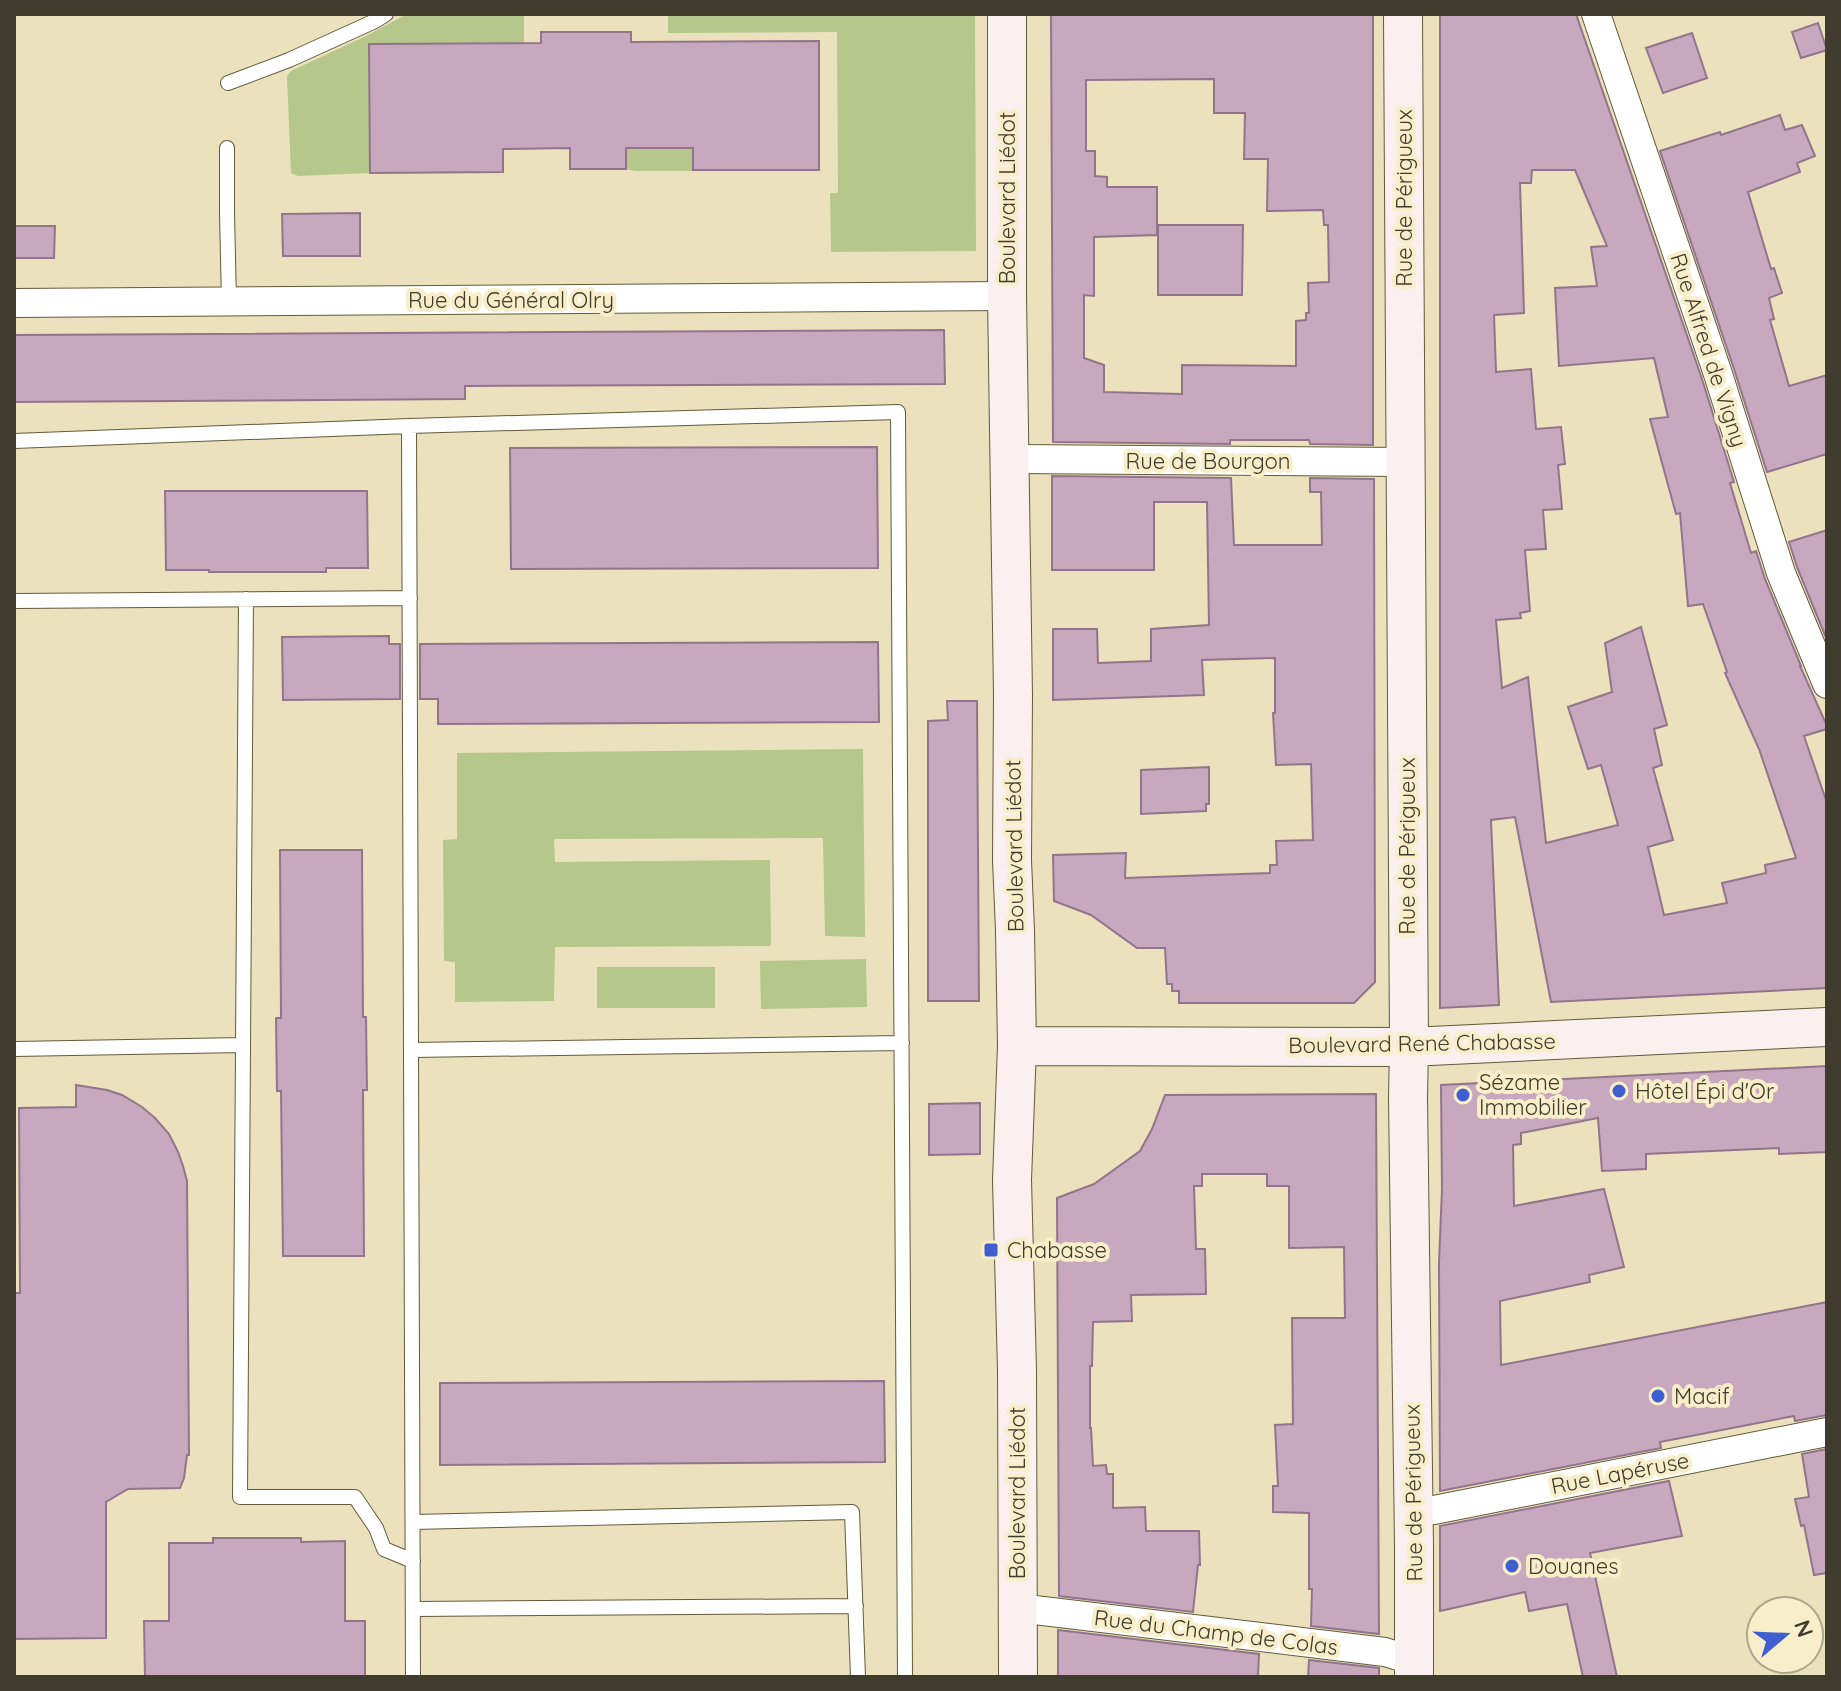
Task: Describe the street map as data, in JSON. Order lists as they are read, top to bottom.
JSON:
{
  "streets": {
    "main road": ["Boulevard Liédot", "Rue de Périgueux", "Boulevard René Chabasse"],
    "street": [
      "Rue du Général Olry",
      "Rue Alfred de Vigny",
      "Rue de Bourgon",
      "Rue Lapéruse",
      "Rue du Champ de Colas"
    ]
  },
  "crossings": [
    ["Boulevard Liédot", "Rue du Général Olry"],
    ["Boulevard Liédot", "Rue de Bourgon"],
    ["Boulevard Liédot", "Boulevard René Chabasse"],
    ["Boulevard Liédot", "Rue du Champ de Colas"],
    ["Rue de Périgueux", "Rue de Bourgon"],
    ["Rue de Périgueux", "Boulevard René Chabasse"],
    ["Rue de Périgueux", "Rue Lapéruse"],
    ["Rue de Périgueux", "Rue du Champ de Colas"]
  ],
  "places": {
    "other": [
      "Hôtel Épi d'Or",
      "Sézame Immobilier",
      "Macif",
      "Douanes"
    ],
    "transit": ["Chabasse"]
  },
  "north": "right"
}
